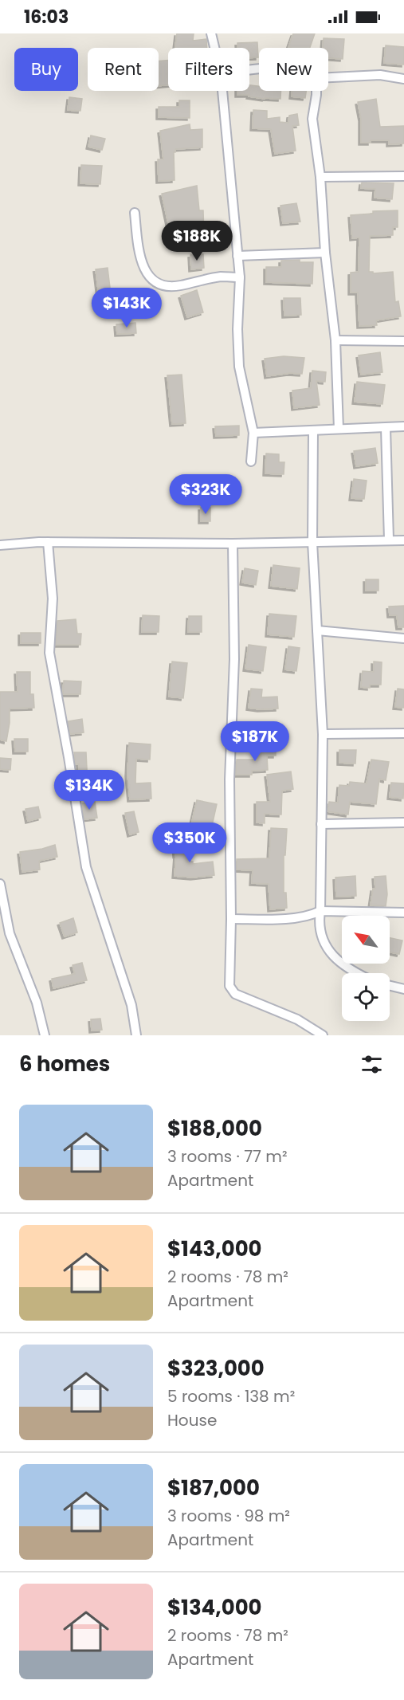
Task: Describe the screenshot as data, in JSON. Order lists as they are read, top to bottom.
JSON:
{
  "north": "top left",
  "page": {
    "status": "16:03",
    "chip": [
      "Buy",
      "Rent",
      "Filters",
      "New"
    ],
    "price": [
      "$188K",
      "$143K",
      "$323K",
      "$187K",
      "$134K",
      "$350K"
    ],
    "heading": "6 homes",
    "list": [
      {
        "name": "$188,000",
        "note": "3 rooms · 77 m² · Apartment"
      },
      {
        "name": "$143,000",
        "note": "2 rooms · 78 m² · Apartment"
      },
      {
        "name": "$323,000",
        "note": "5 rooms · 138 m² · House"
      },
      {
        "name": "$187,000",
        "note": "3 rooms · 98 m² · Apartment"
      },
      {
        "name": "$134,000",
        "note": "2 rooms · 78 m² · Apartment"
      }
    ]
  }
}
